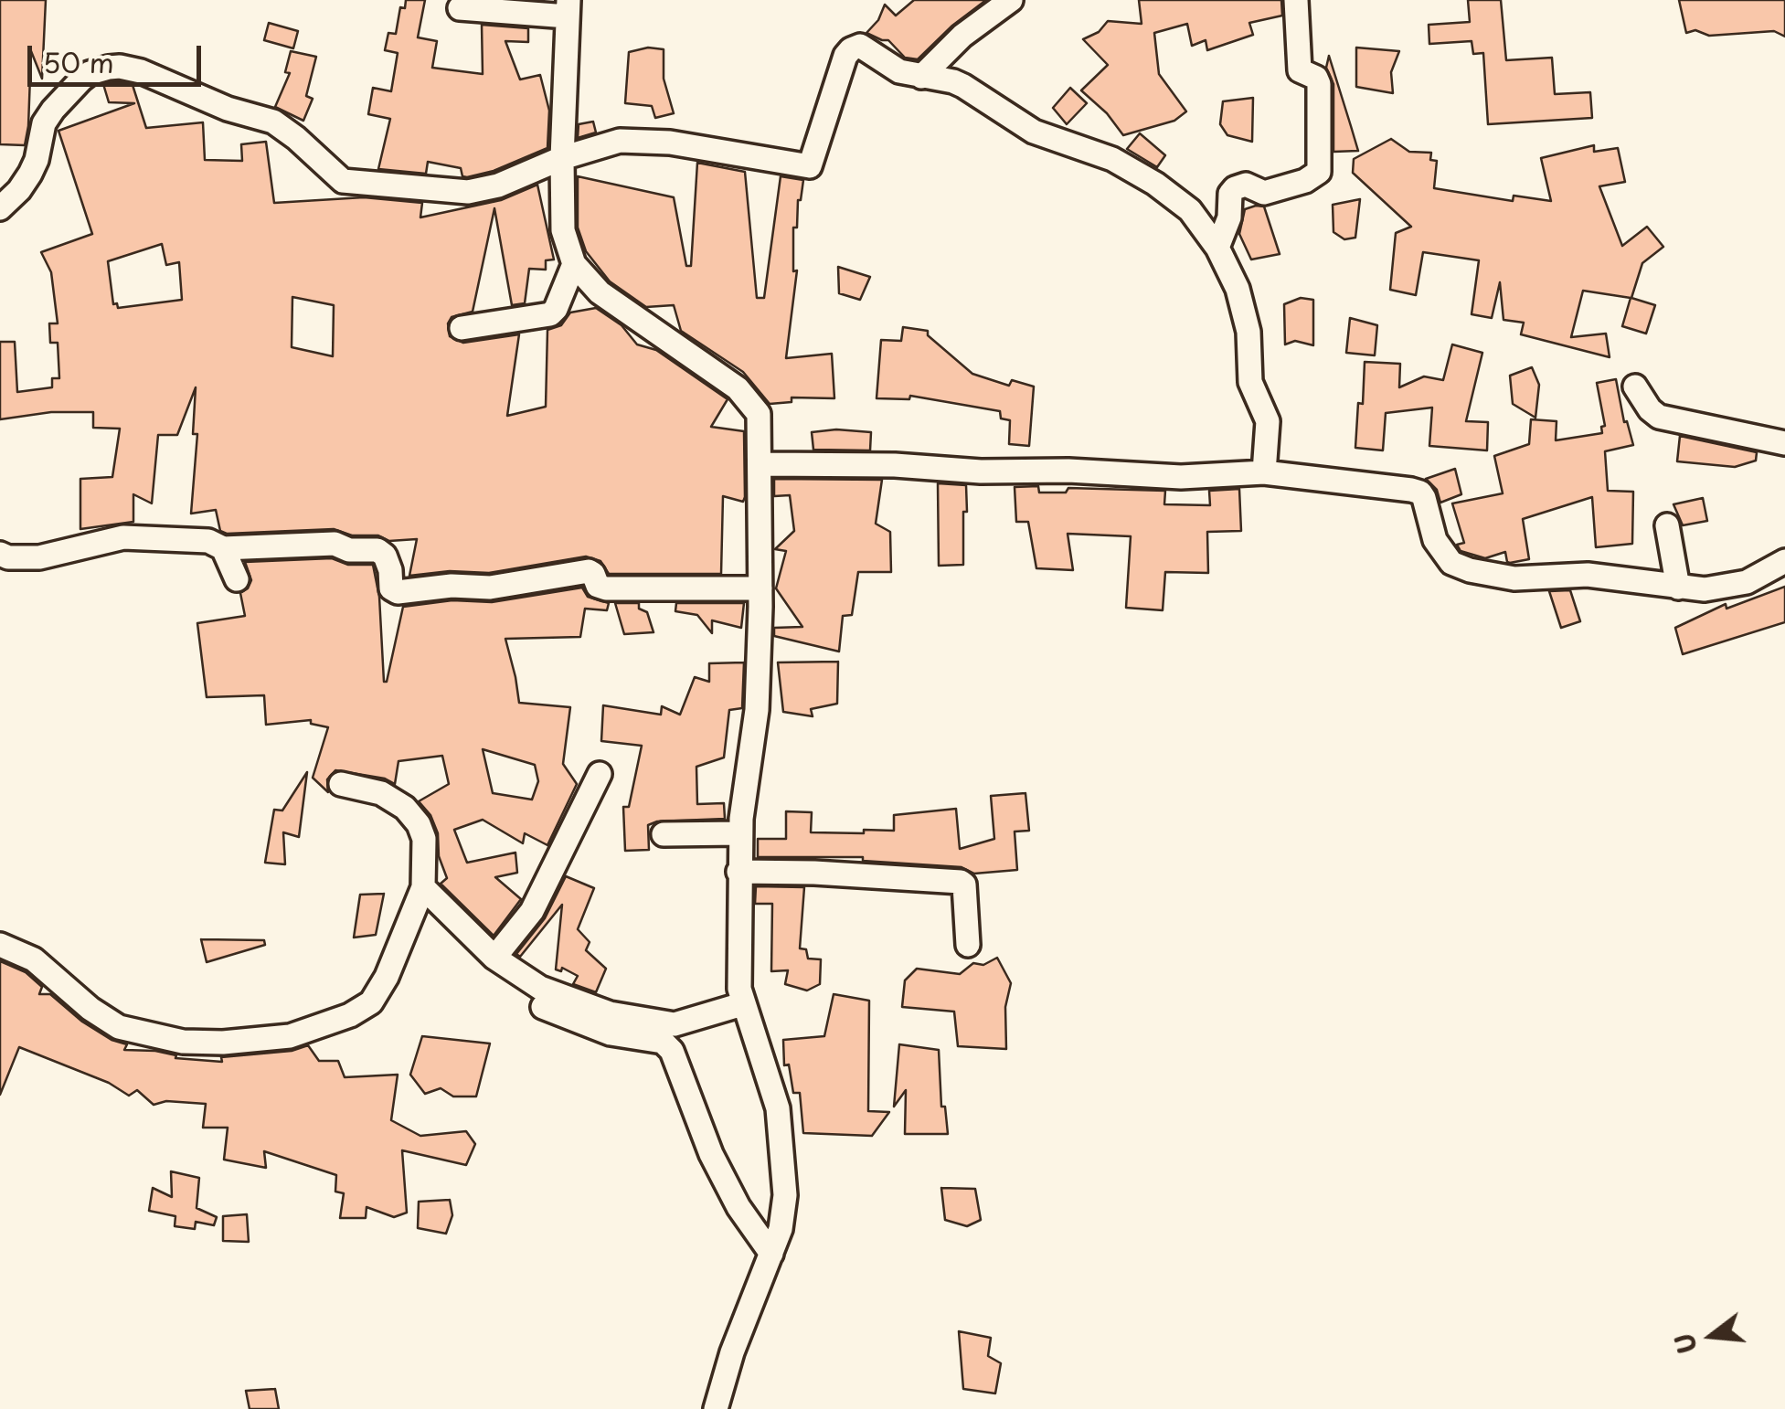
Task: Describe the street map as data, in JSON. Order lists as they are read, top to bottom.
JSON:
{
  "scale_bar": "50 m",
  "north": "left"
}
